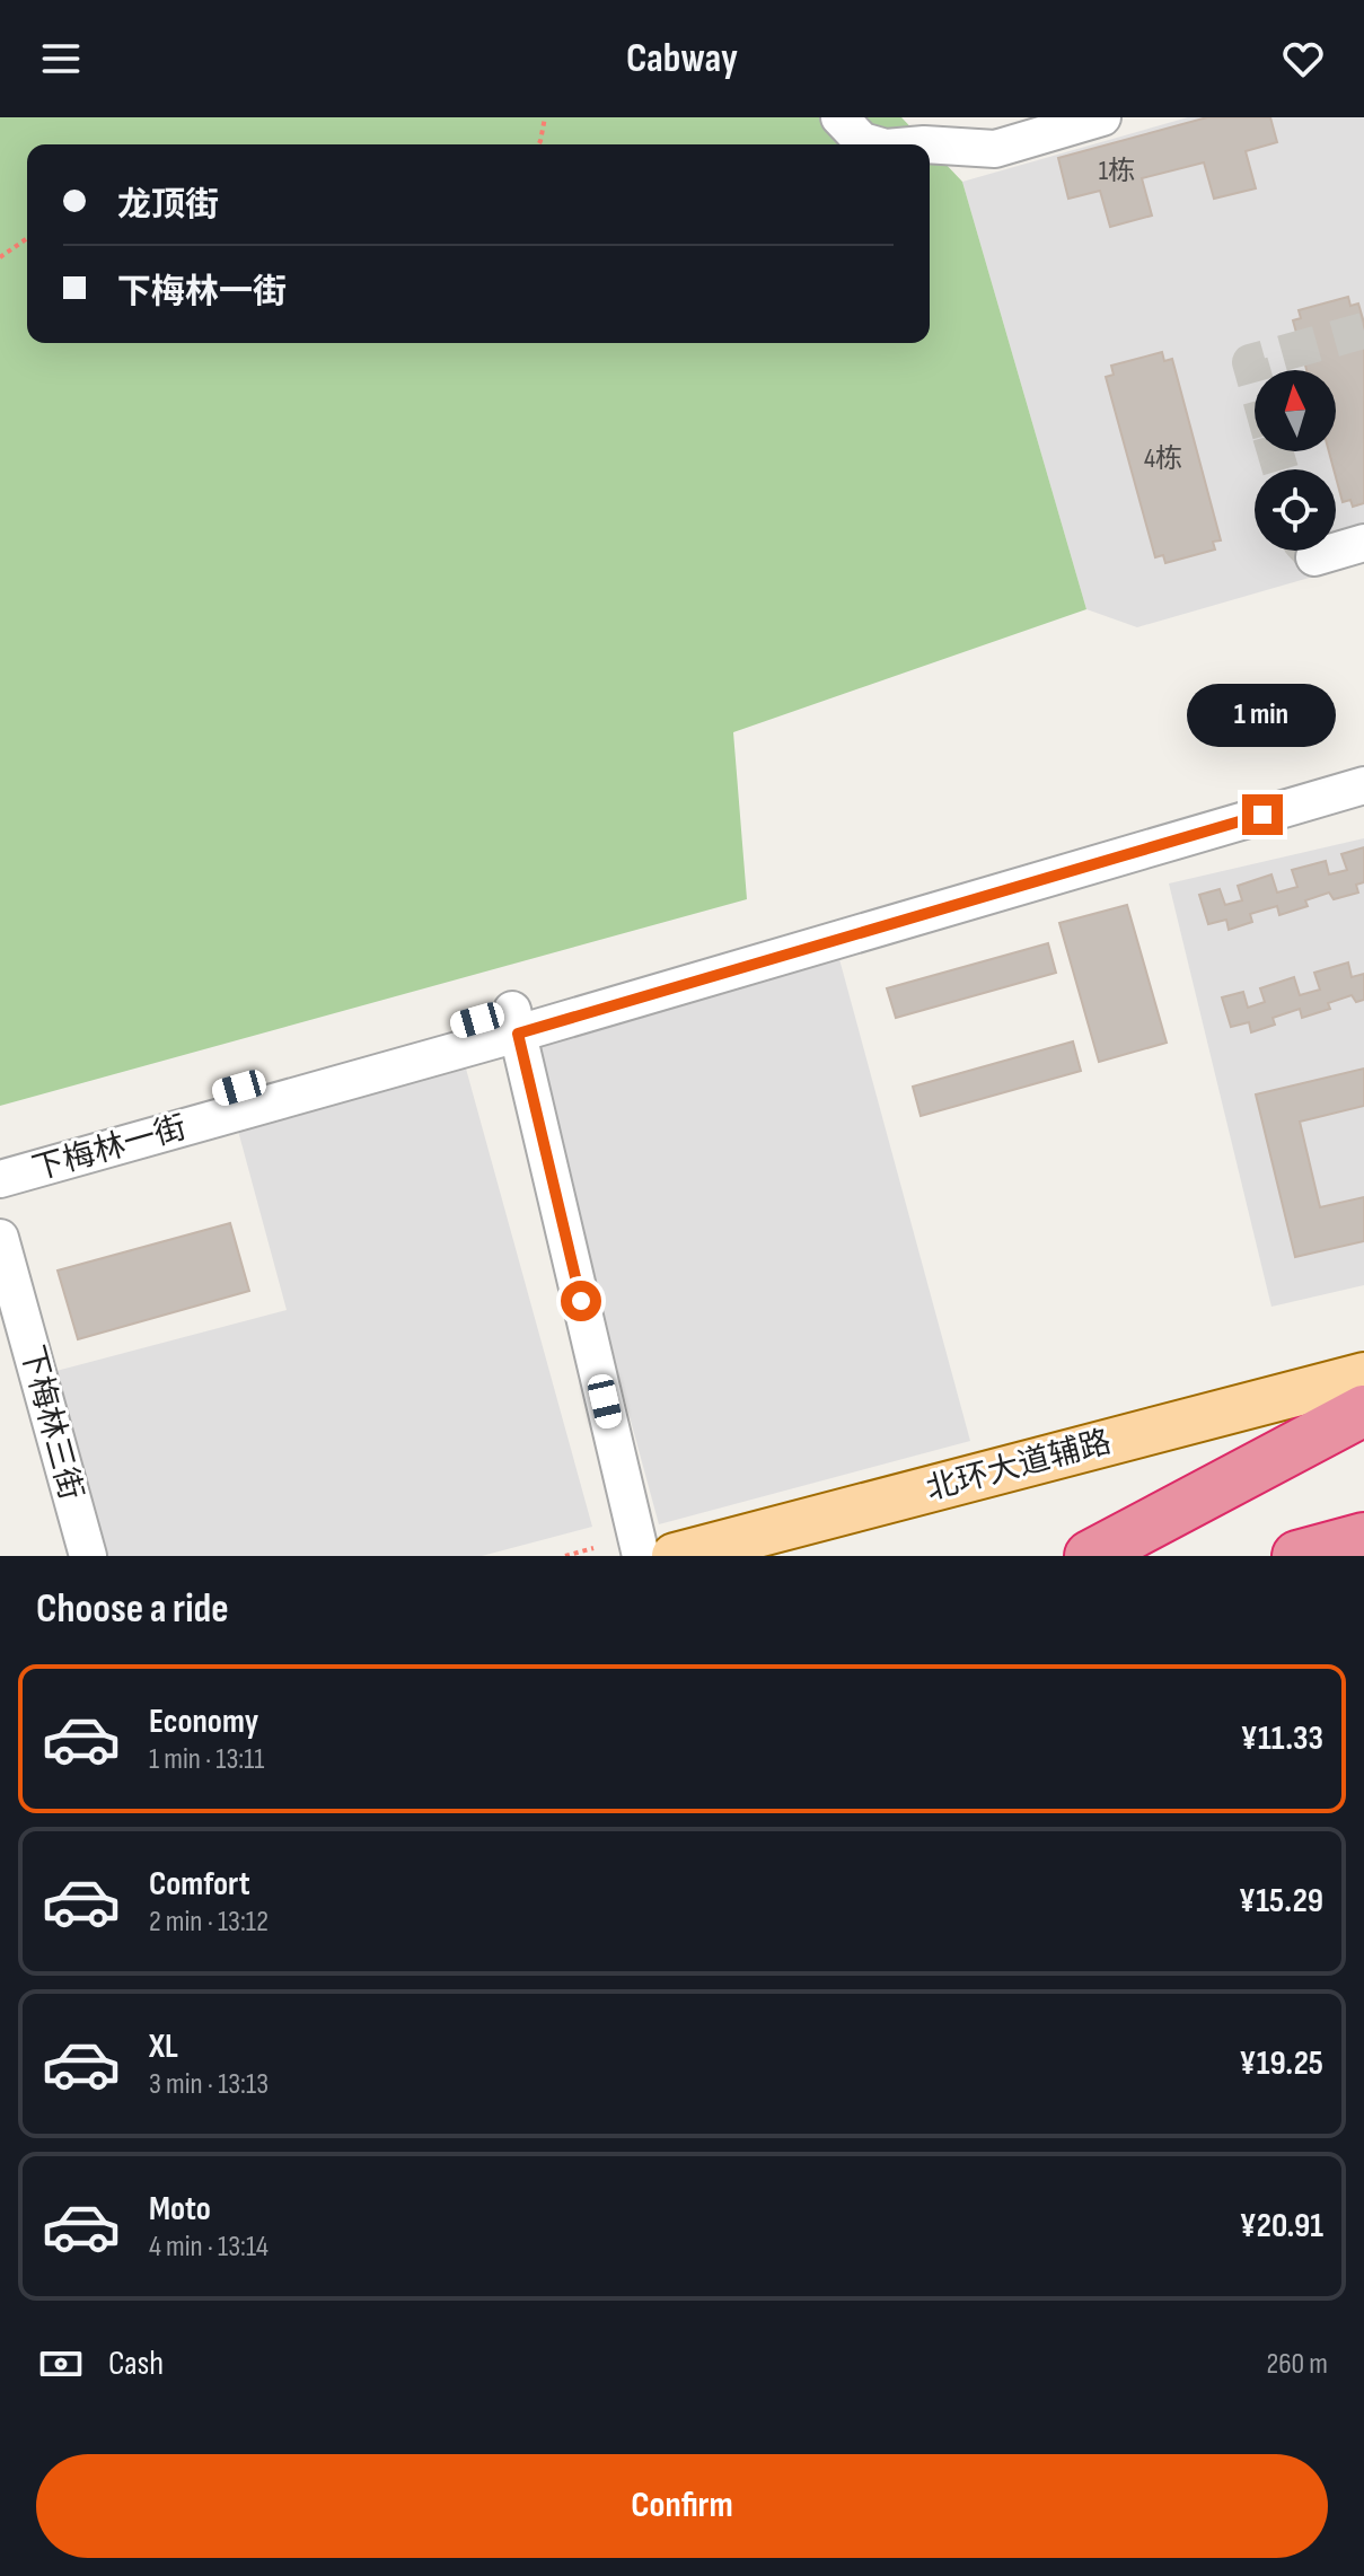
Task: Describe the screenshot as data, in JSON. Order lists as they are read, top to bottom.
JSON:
{
  "streets": {
    "main road": ["北环大道辅路"],
    "street": ["下梅林一街", "下梅林三街"]
  },
  "house_numbers": ["1栋", "4栋"],
  "north": "top",
  "page": {
    "header": "Cabway",
    "banner": ["龙顶街", "下梅林一街"],
    "bubble": "1 min",
    "heading": "Choose a ride",
    "list": [
      {
        "name": "Economy",
        "note": "1 min · 13:11",
        "value": "¥11.33"
      },
      {
        "name": "Comfort",
        "note": "2 min · 13:12",
        "value": "¥15.29"
      },
      {
        "name": "XL",
        "note": "3 min · 13:13",
        "value": "¥19.25"
      },
      {
        "name": "Moto",
        "note": "4 min · 13:14",
        "value": "¥20.91"
      }
    ],
    "pay": ["Cash", "260 m"],
    "buttons": "Confirm"
  }
}
